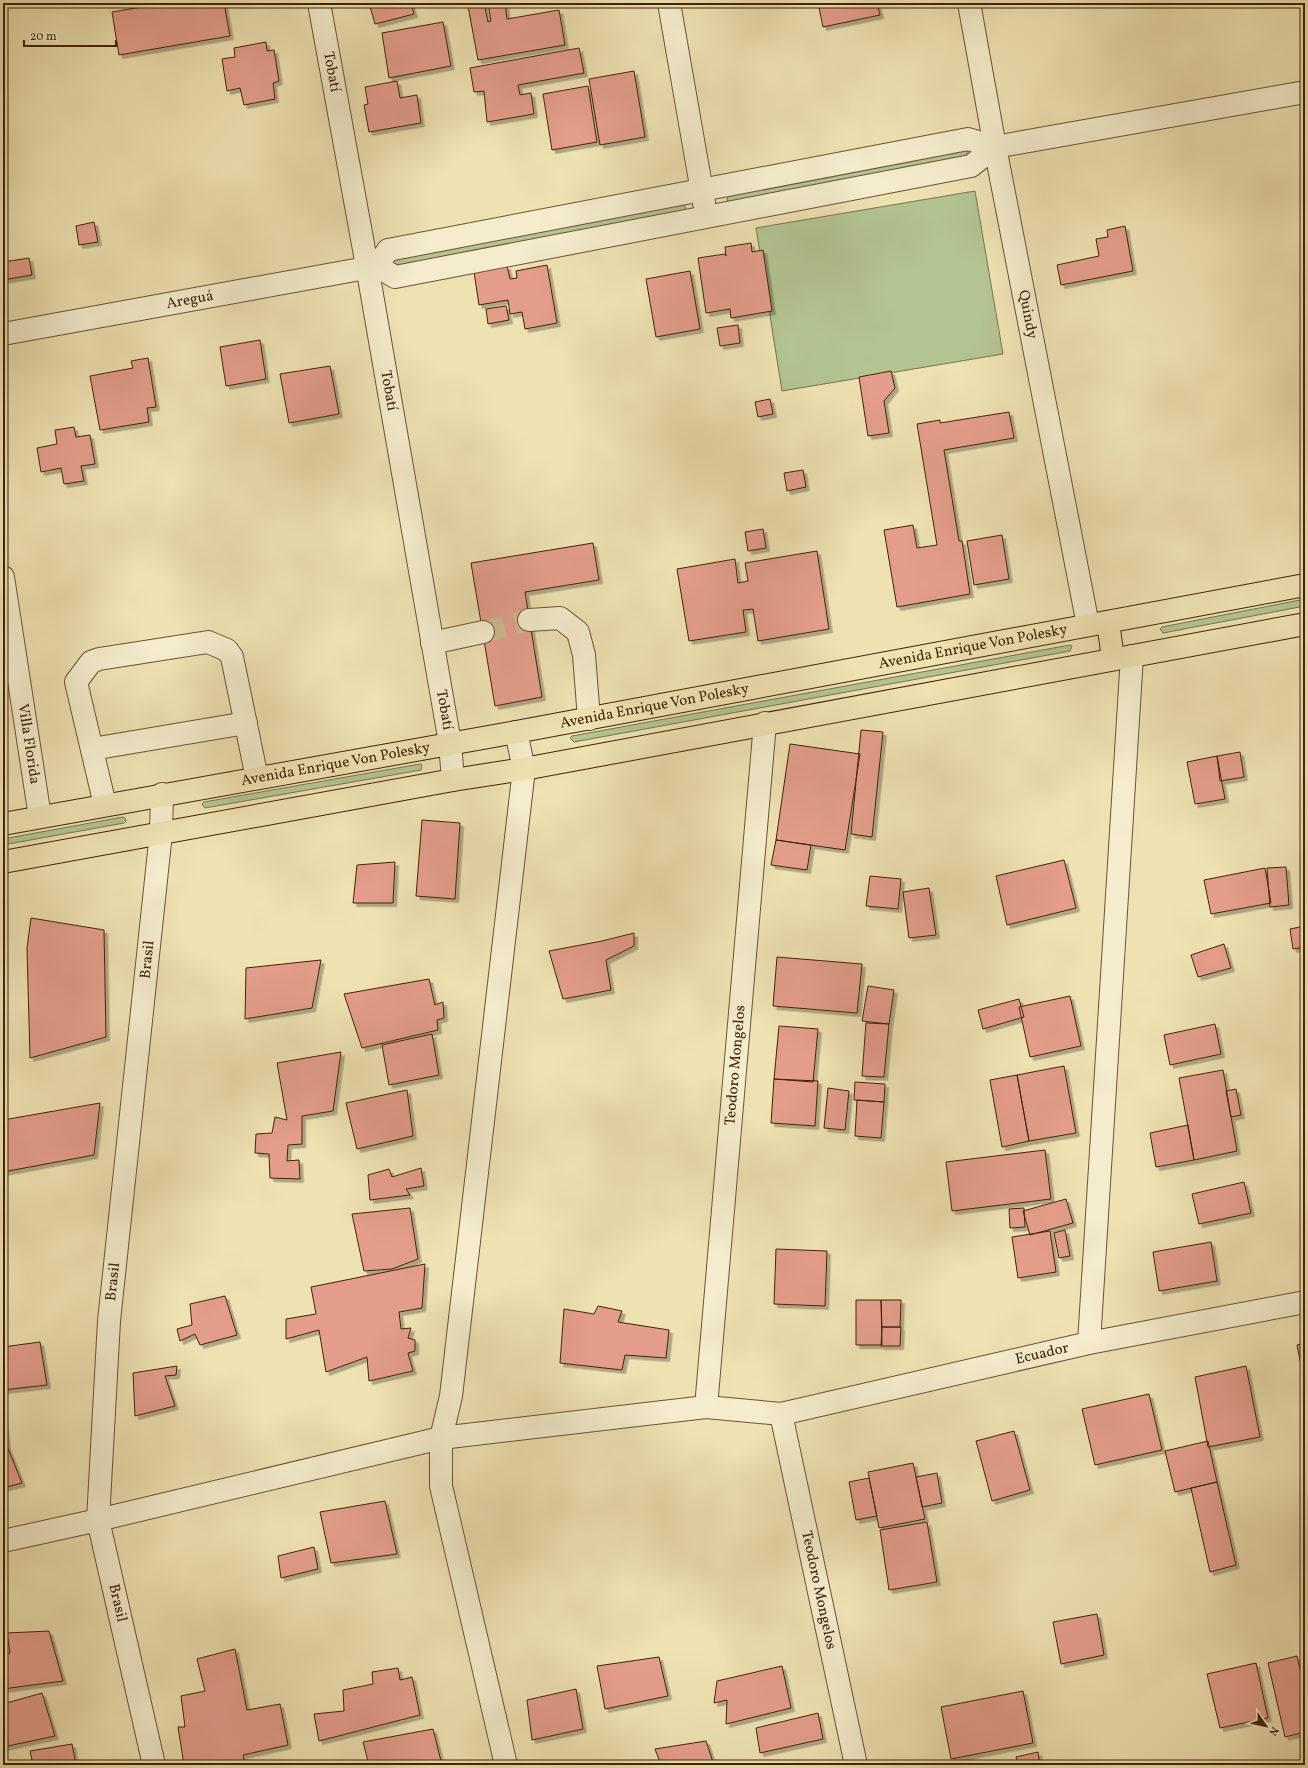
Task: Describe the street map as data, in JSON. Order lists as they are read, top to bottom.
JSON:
{
  "streets": {
    "main road": ["Avenida Enrique Von Polesky"],
    "street": [
      "Tobatí",
      "Areguá",
      "Quindy",
      "Villa Florida",
      "Brasil",
      "Teodoro Mongelos",
      "Ecuador"
    ]
  },
  "crossings": [
    ["Tobatí", "Areguá"],
    ["Tobatí", "Avenida Enrique Von Polesky"],
    ["Quindy", "Avenida Enrique Von Polesky"],
    ["Avenida Enrique Von Polesky", "Villa Florida"],
    ["Avenida Enrique Von Polesky", "Brasil"],
    ["Brasil", "Ecuador"],
    ["Teodoro Mongelos", "Ecuador"]
  ],
  "scale_bar": "20 m",
  "north": "bottom right"
}
